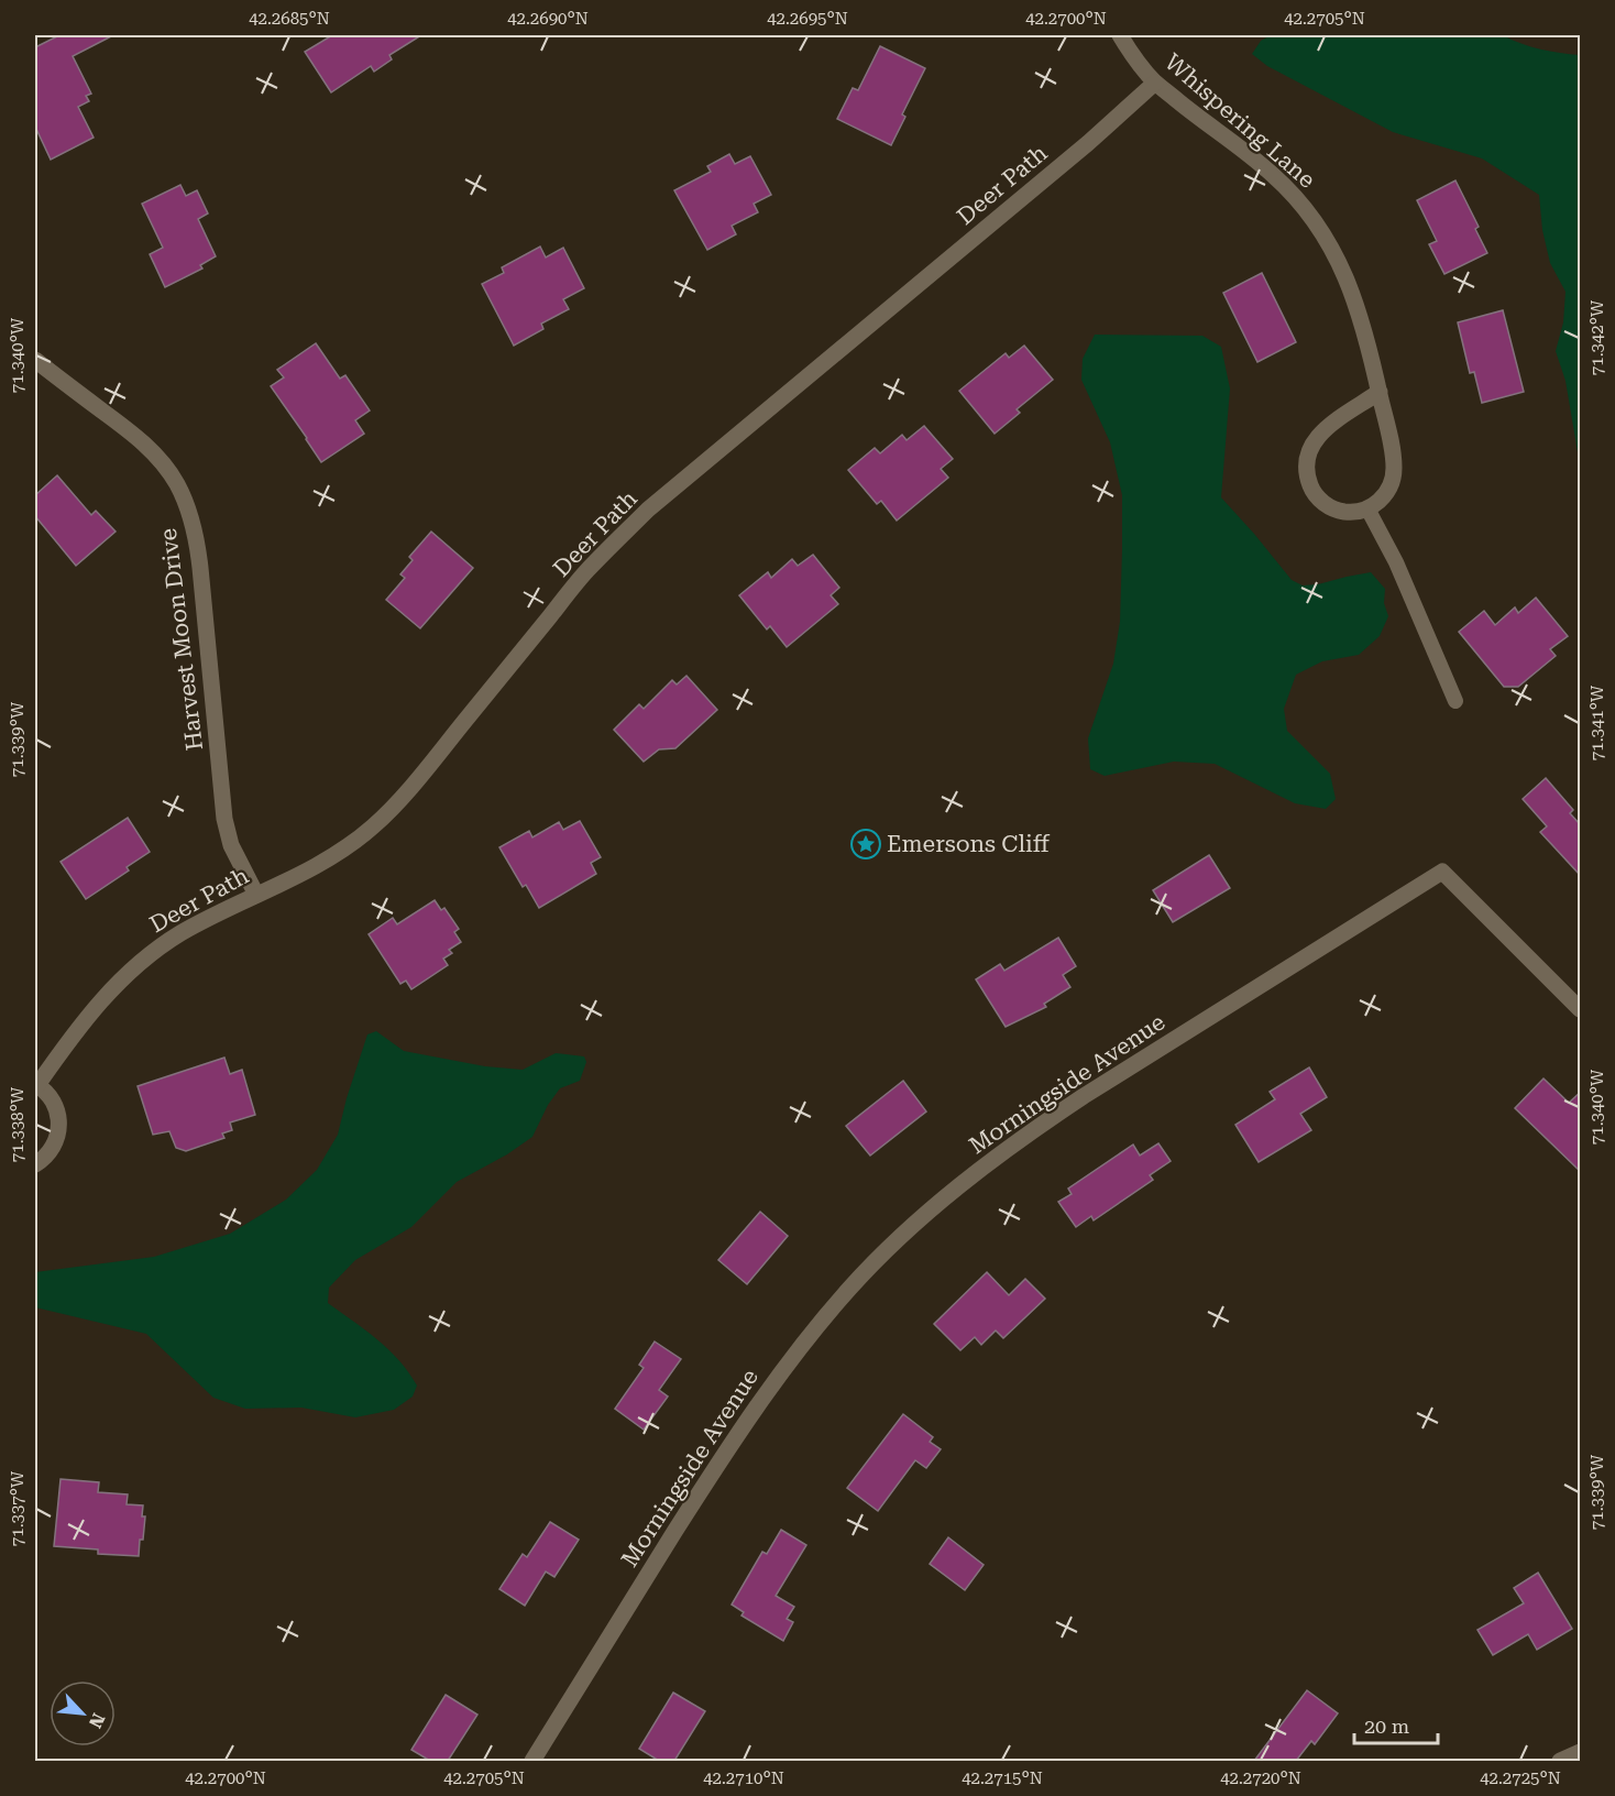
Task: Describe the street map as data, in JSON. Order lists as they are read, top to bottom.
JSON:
{
  "streets": {
    "street": [
      "Whispering Lane",
      "Deer Path",
      "Harvest Moon Drive",
      "Morningside Avenue"
    ]
  },
  "crossings": [
    ["Whispering Lane", "Deer Path"],
    ["Deer Path", "Harvest Moon Drive"]
  ],
  "places": {
    "place": ["Emersons Cliff"]
  },
  "scale_bar": "20 m",
  "north": "bottom right",
  "coordinates": [
    "42.2685°N",
    "42.2690°N",
    "42.2695°N",
    "42.2700°N",
    "42.2705°N",
    "71.342°W",
    "71.340°W",
    "71.341°W",
    "71.339°W",
    "71.338°W",
    "71.337°W",
    "42.2710°N",
    "42.2715°N",
    "42.2720°N",
    "42.2725°N"
  ]
}
